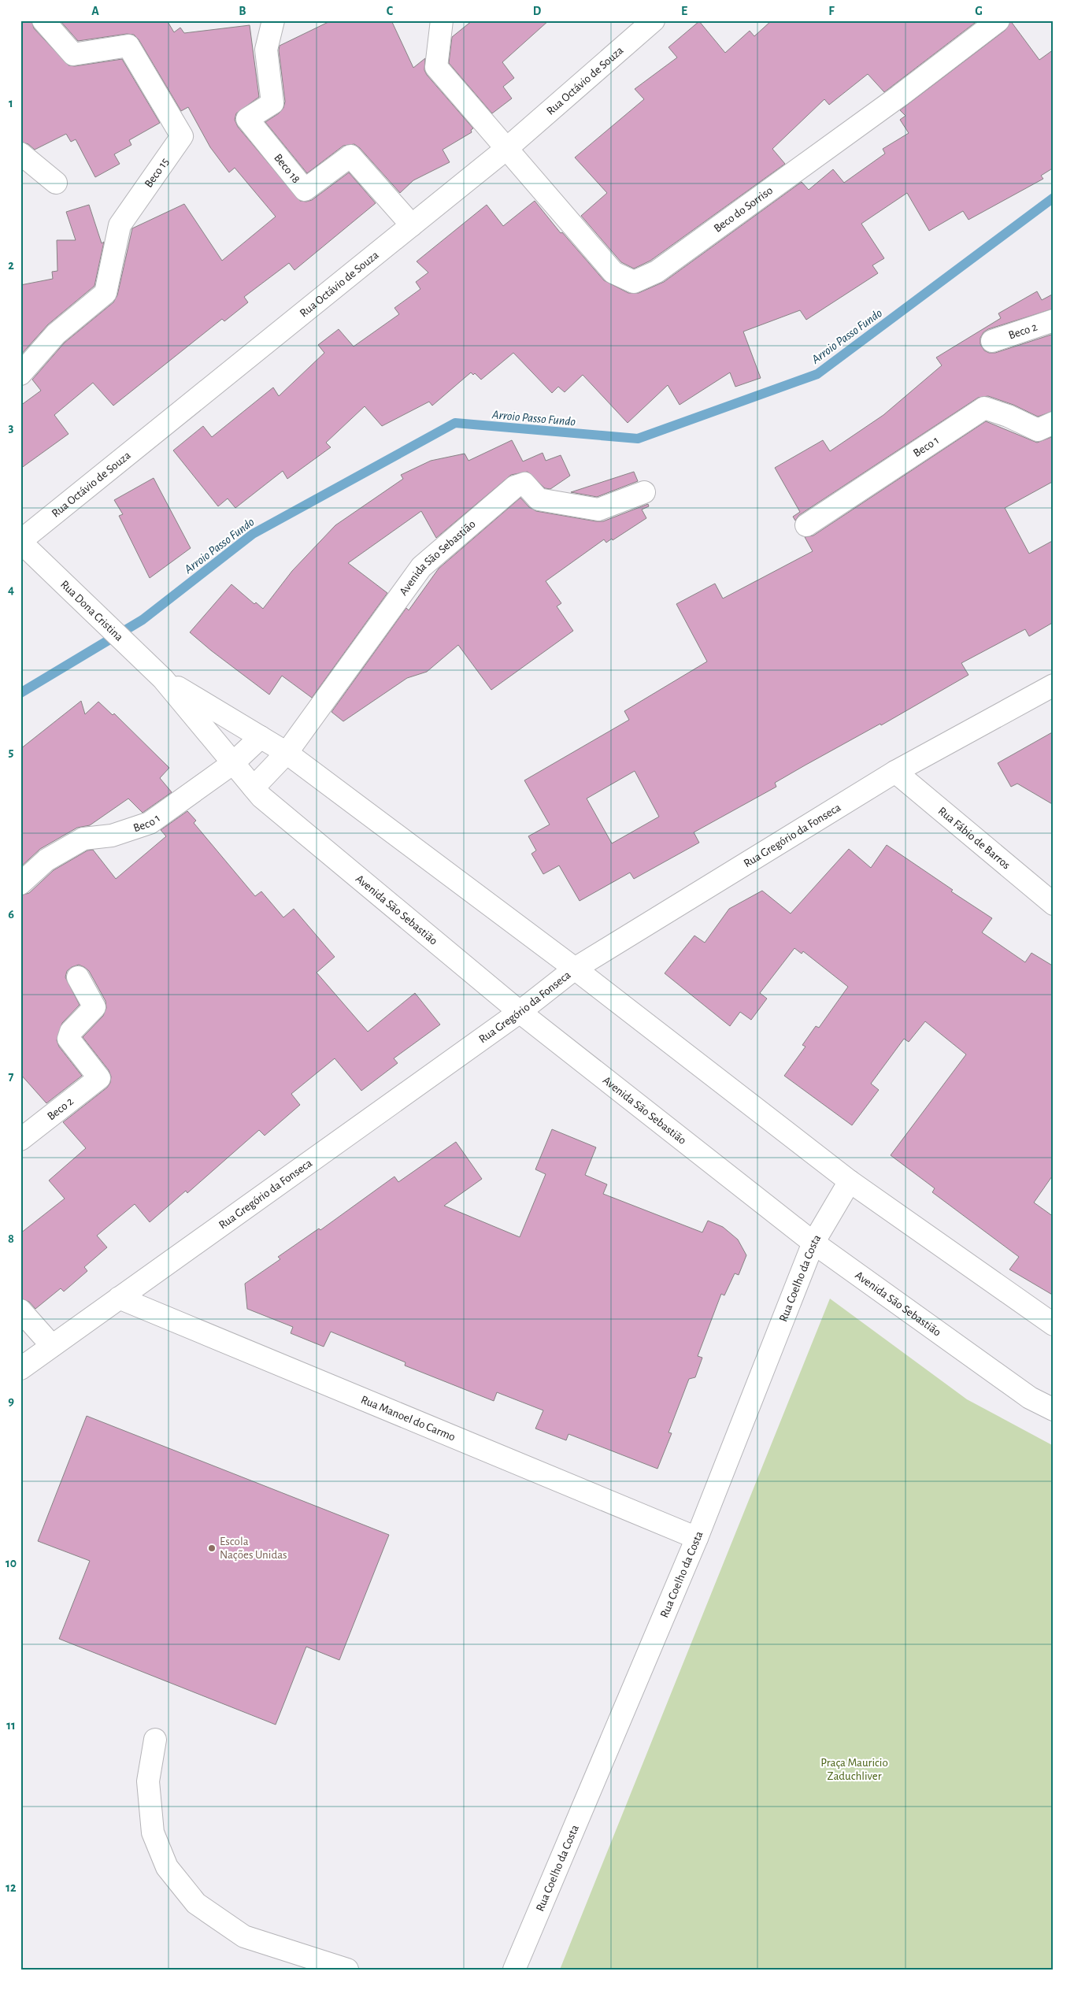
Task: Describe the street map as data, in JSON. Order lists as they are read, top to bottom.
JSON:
{
  "streets": {
    "street": [
      "Rua Octávio de Souza",
      "Beco 18",
      "Beco 15",
      "Beco do Sorriso",
      "Beco 2",
      "Beco 1",
      "Avenida São Sebastião",
      "Rua Dona Cristina",
      "Rua Gregório da Fonseca",
      "Rua Fábio de Barros",
      "Rua Coelho da Costa",
      "Rua Manoel do Carmo"
    ]
  },
  "crossings": [
    ["Rua Octávio de Souza", "Beco 18"],
    ["Rua Octávio de Souza", "Beco do Sorriso"],
    ["Rua Octávio de Souza", "Rua Dona Cristina"],
    ["Beco 1", "Avenida São Sebastião"],
    ["Avenida São Sebastião", "Rua Dona Cristina"],
    ["Avenida São Sebastião", "Rua Gregório da Fonseca"],
    ["Avenida São Sebastião", "Rua Coelho da Costa"],
    ["Rua Gregório da Fonseca", "Rua Fábio de Barros"],
    ["Rua Gregório da Fonseca", "Rua Manoel do Carmo"],
    ["Rua Coelho da Costa", "Rua Manoel do Carmo"]
  ],
  "water": ["Arroio Passo Fundo"],
  "parks": ["Praça Mauricio Zaduchliver"],
  "places": ["Escola Nações Unidas"],
  "grid": {
    "columns": [
      "A",
      "B",
      "C",
      "D",
      "E",
      "F",
      "G"
    ],
    "rows": [
      "1",
      "2",
      "3",
      "4",
      "5",
      "6",
      "7",
      "8",
      "9",
      "10",
      "11",
      "12"
    ]
  }
}
